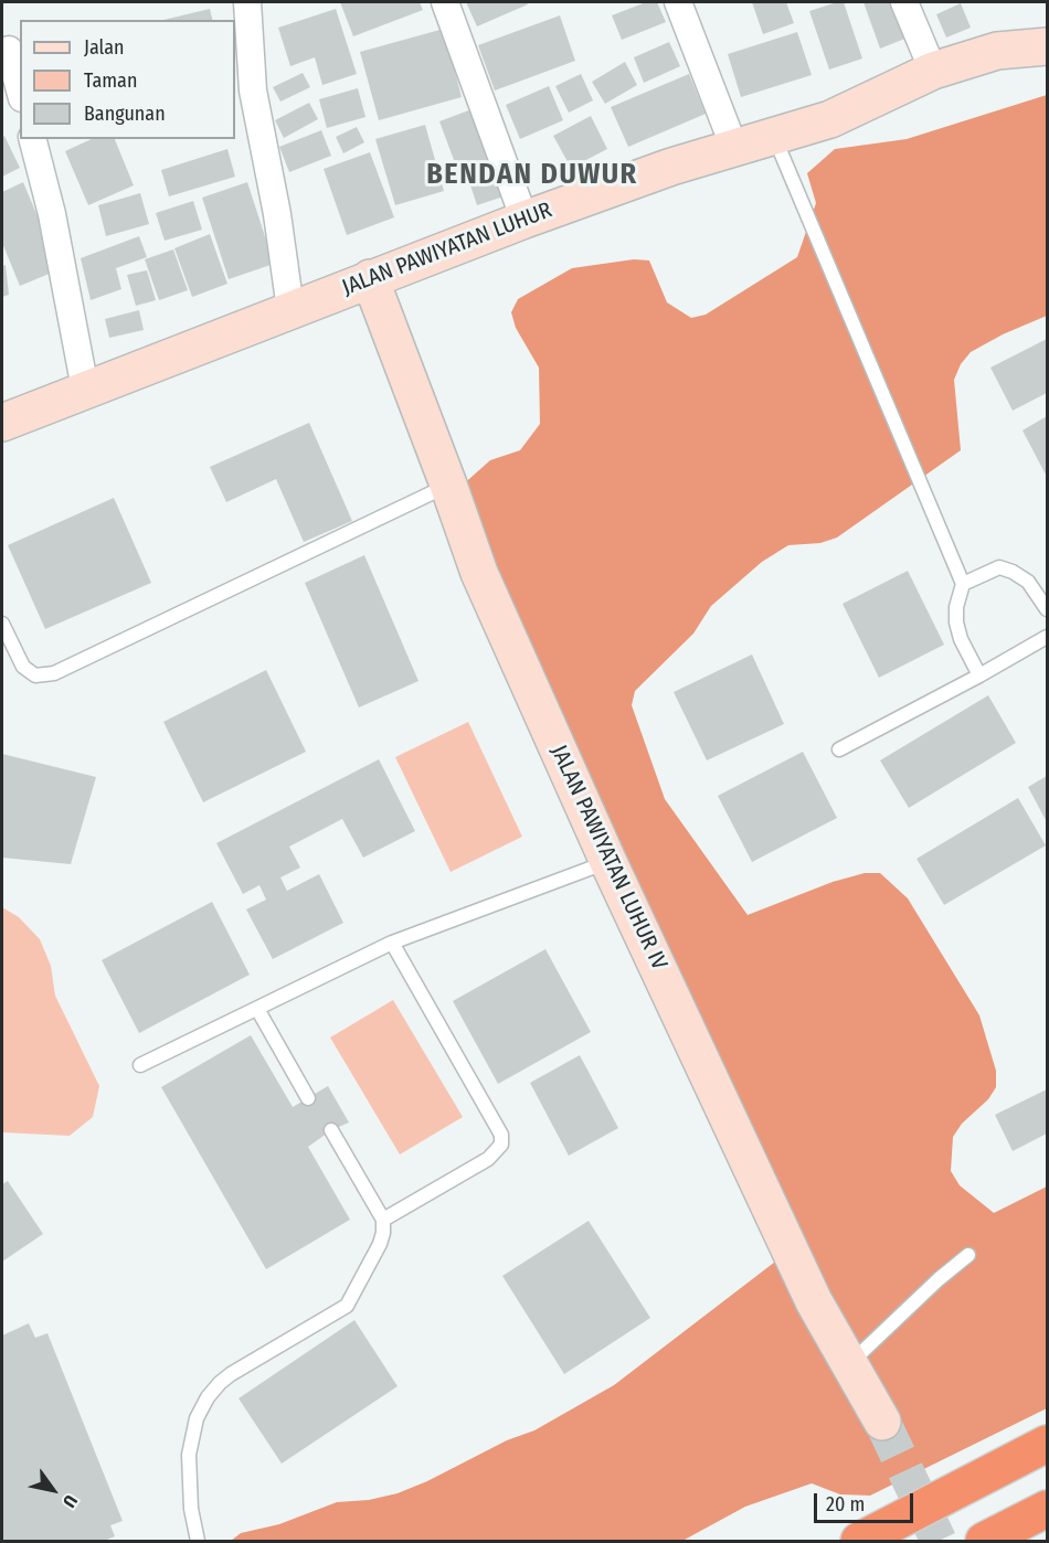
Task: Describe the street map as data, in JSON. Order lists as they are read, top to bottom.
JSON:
{
  "streets": {
    "street": ["JALAN PAWIYATAN LUHUR", "JALAN PAWIYATAN LUHUR IV"]
  },
  "crossings": [
    ["JALAN PAWIYATAN LUHUR", "JALAN PAWIYATAN LUHUR IV"]
  ],
  "districts": ["BENDAN DUWUR"],
  "legend": ["Jalan", "Taman", "Bangunan"],
  "scale_bar": "20 m",
  "north": "bottom right"
}
